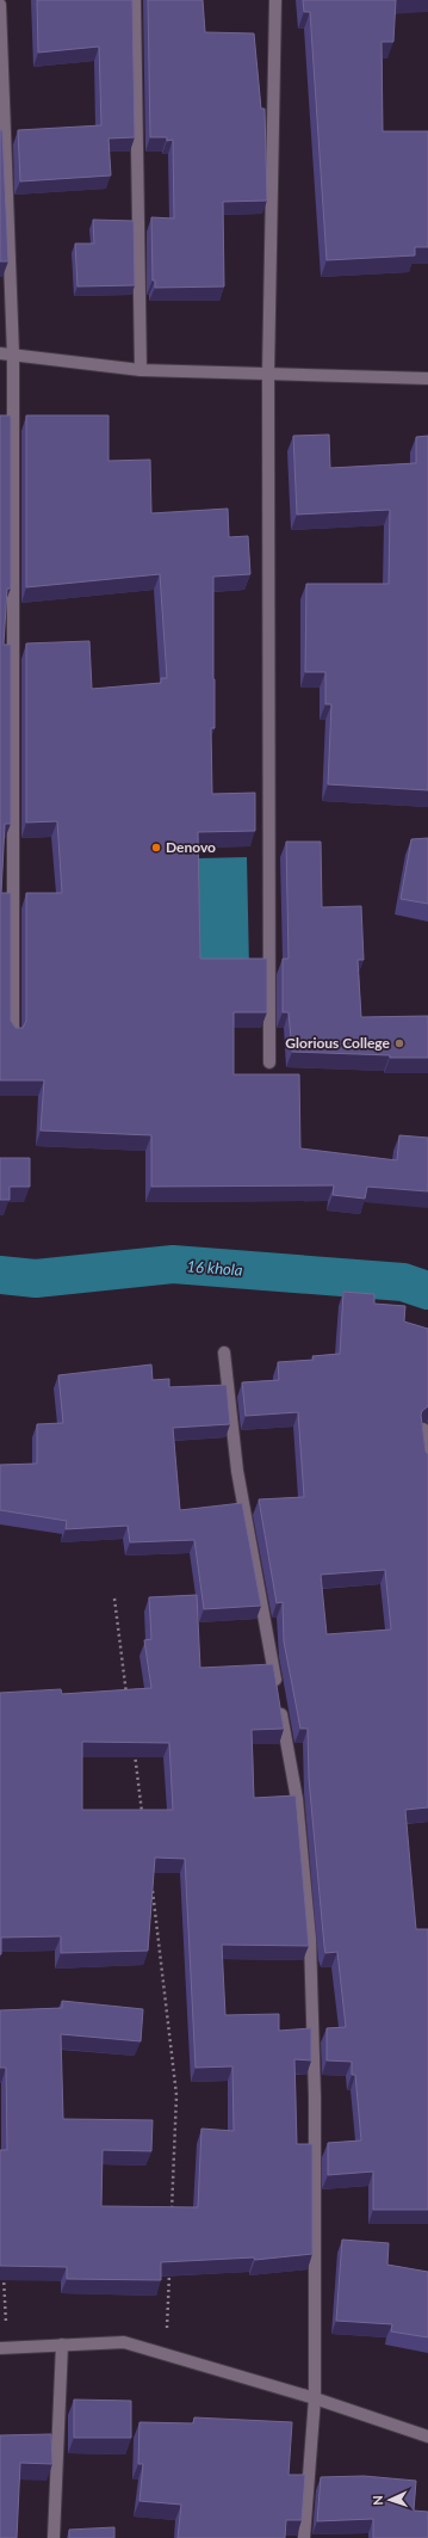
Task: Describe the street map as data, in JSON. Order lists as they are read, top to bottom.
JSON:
{
  "water": ["16 khola"],
  "places": ["Denovo", "Glorious College"],
  "north": "left"
}
